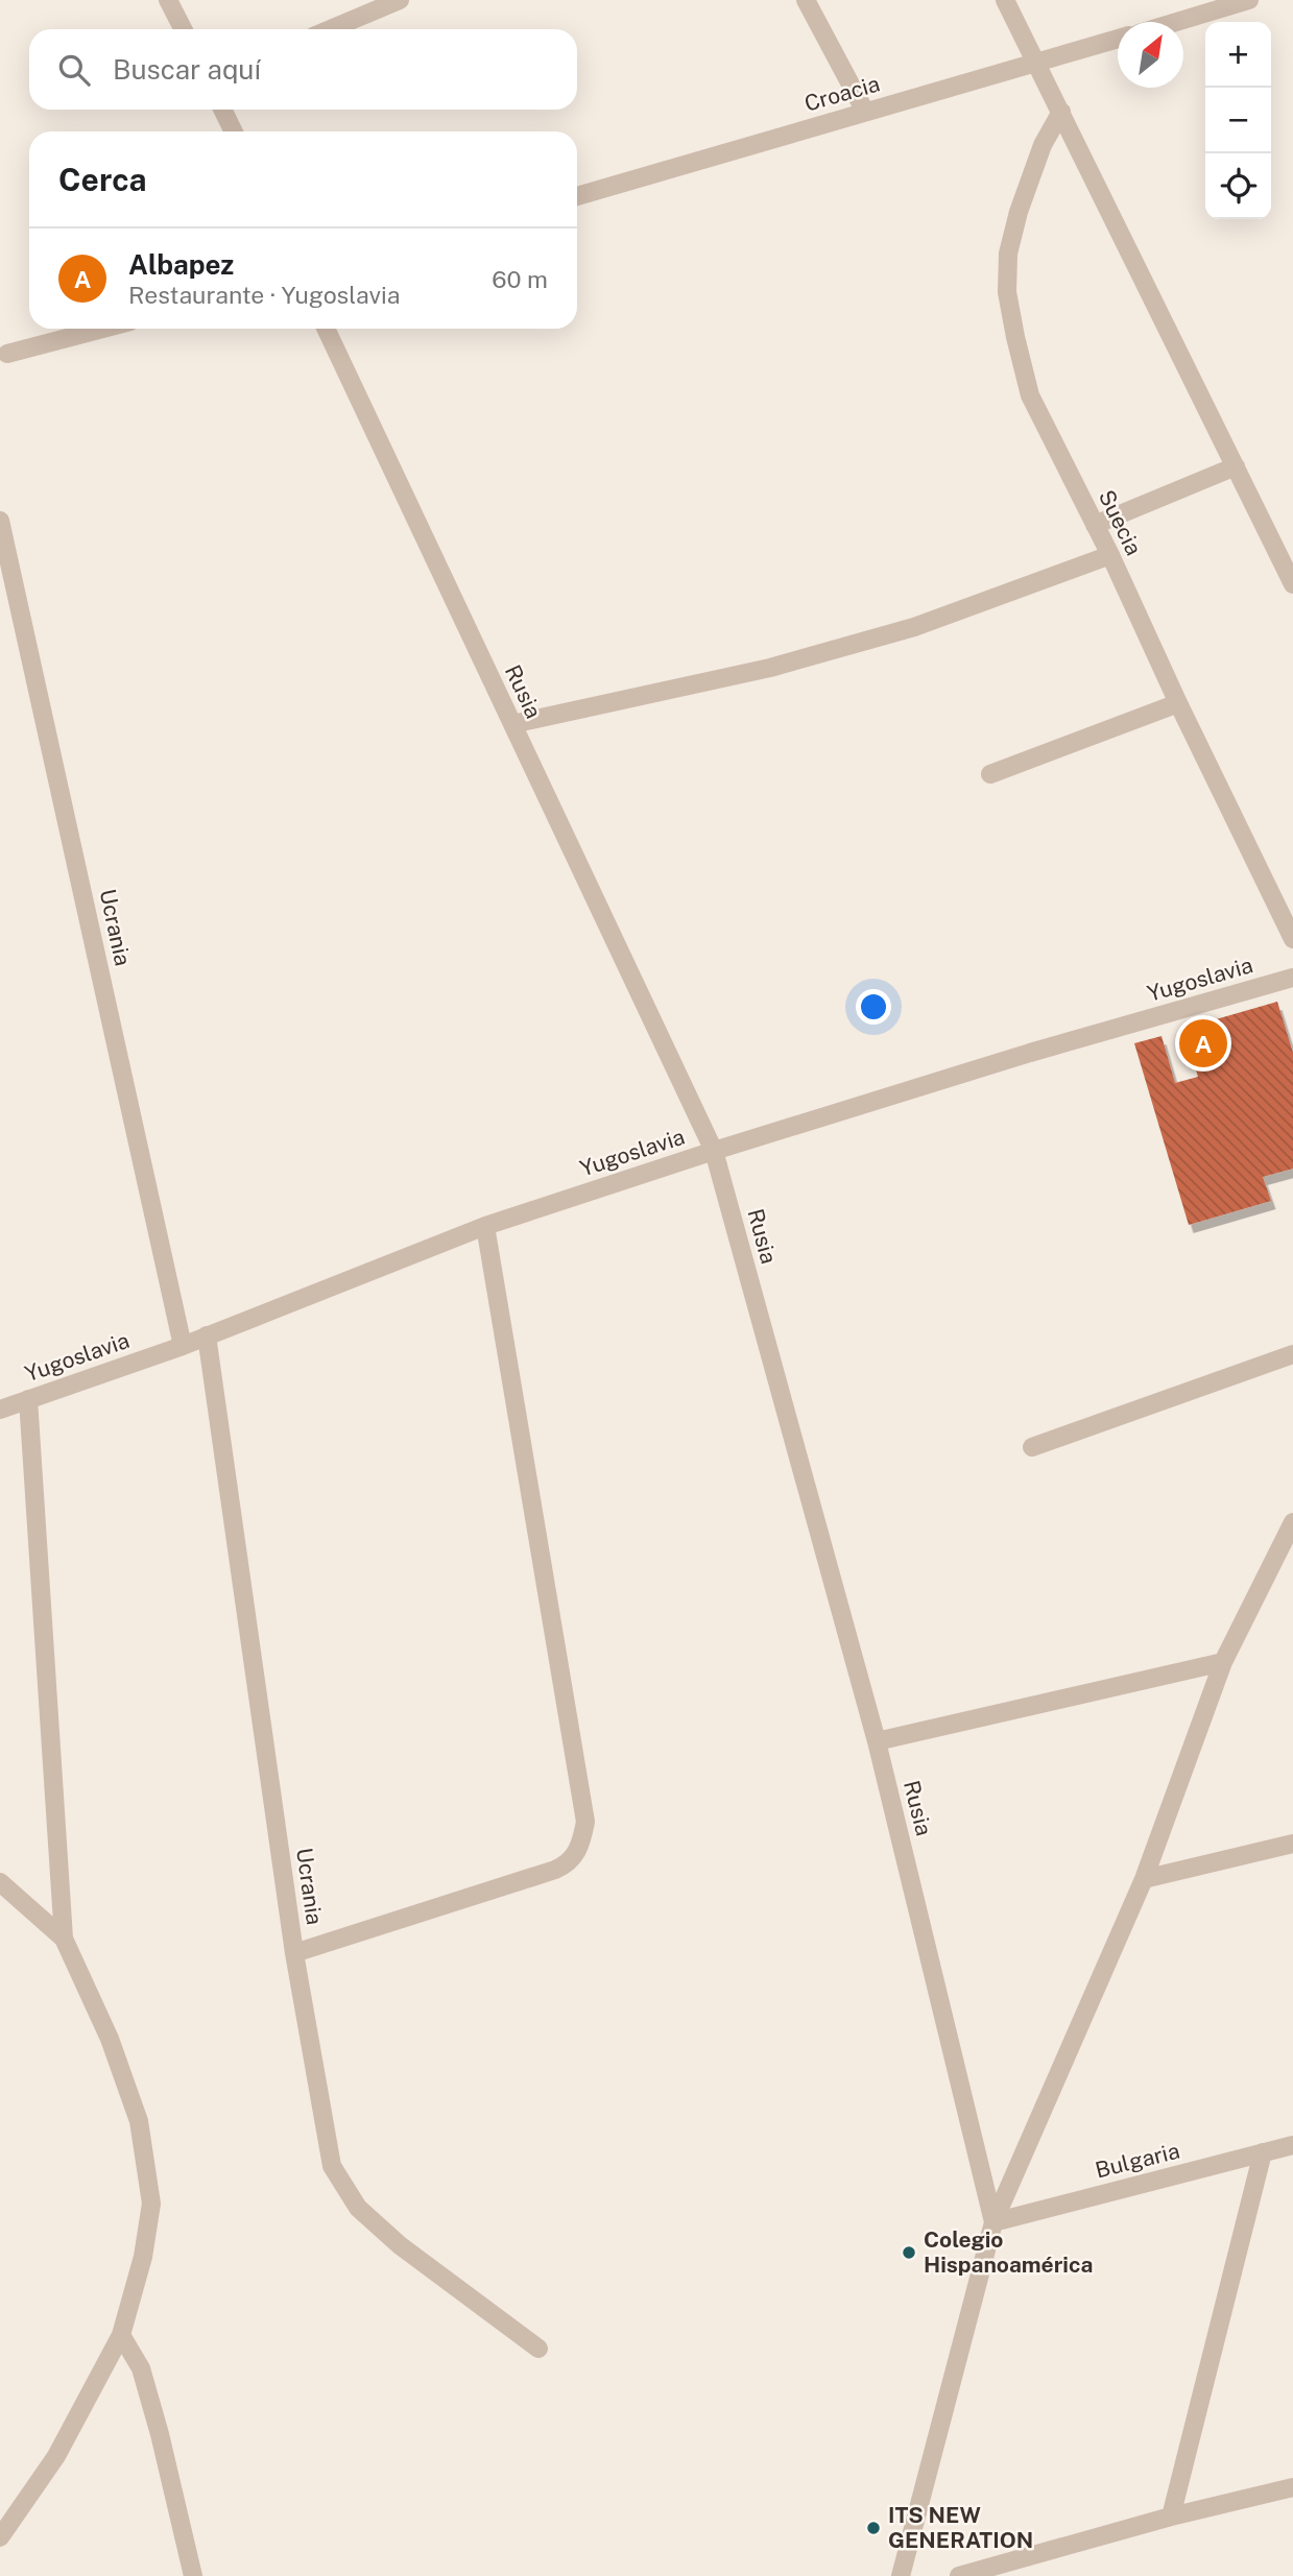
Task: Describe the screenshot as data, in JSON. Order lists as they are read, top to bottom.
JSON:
{
  "streets": {
    "street": [
      "Croacia",
      "Suecia",
      "Rusia",
      "Ucrania",
      "Yugoslavia",
      "Bulgaria"
    ]
  },
  "crossings": [
    ["Rusia", "Yugoslavia"],
    ["Rusia", "Bulgaria"],
    ["Ucrania", "Yugoslavia"]
  ],
  "places": ["Colegio Hispanoamérica", "ITS NEW GENERATION"],
  "north": "top right",
  "page": {
    "map_buttons": ["+", "−"],
    "search": "Buscar aquí",
    "heading": "Cerca",
    "list": [
      {
        "mark": "A",
        "name": "Albapez",
        "note": "Restaurante · Yugoslavia",
        "value": "60 m"
      }
    ],
    "pins": "A"
  }
}
